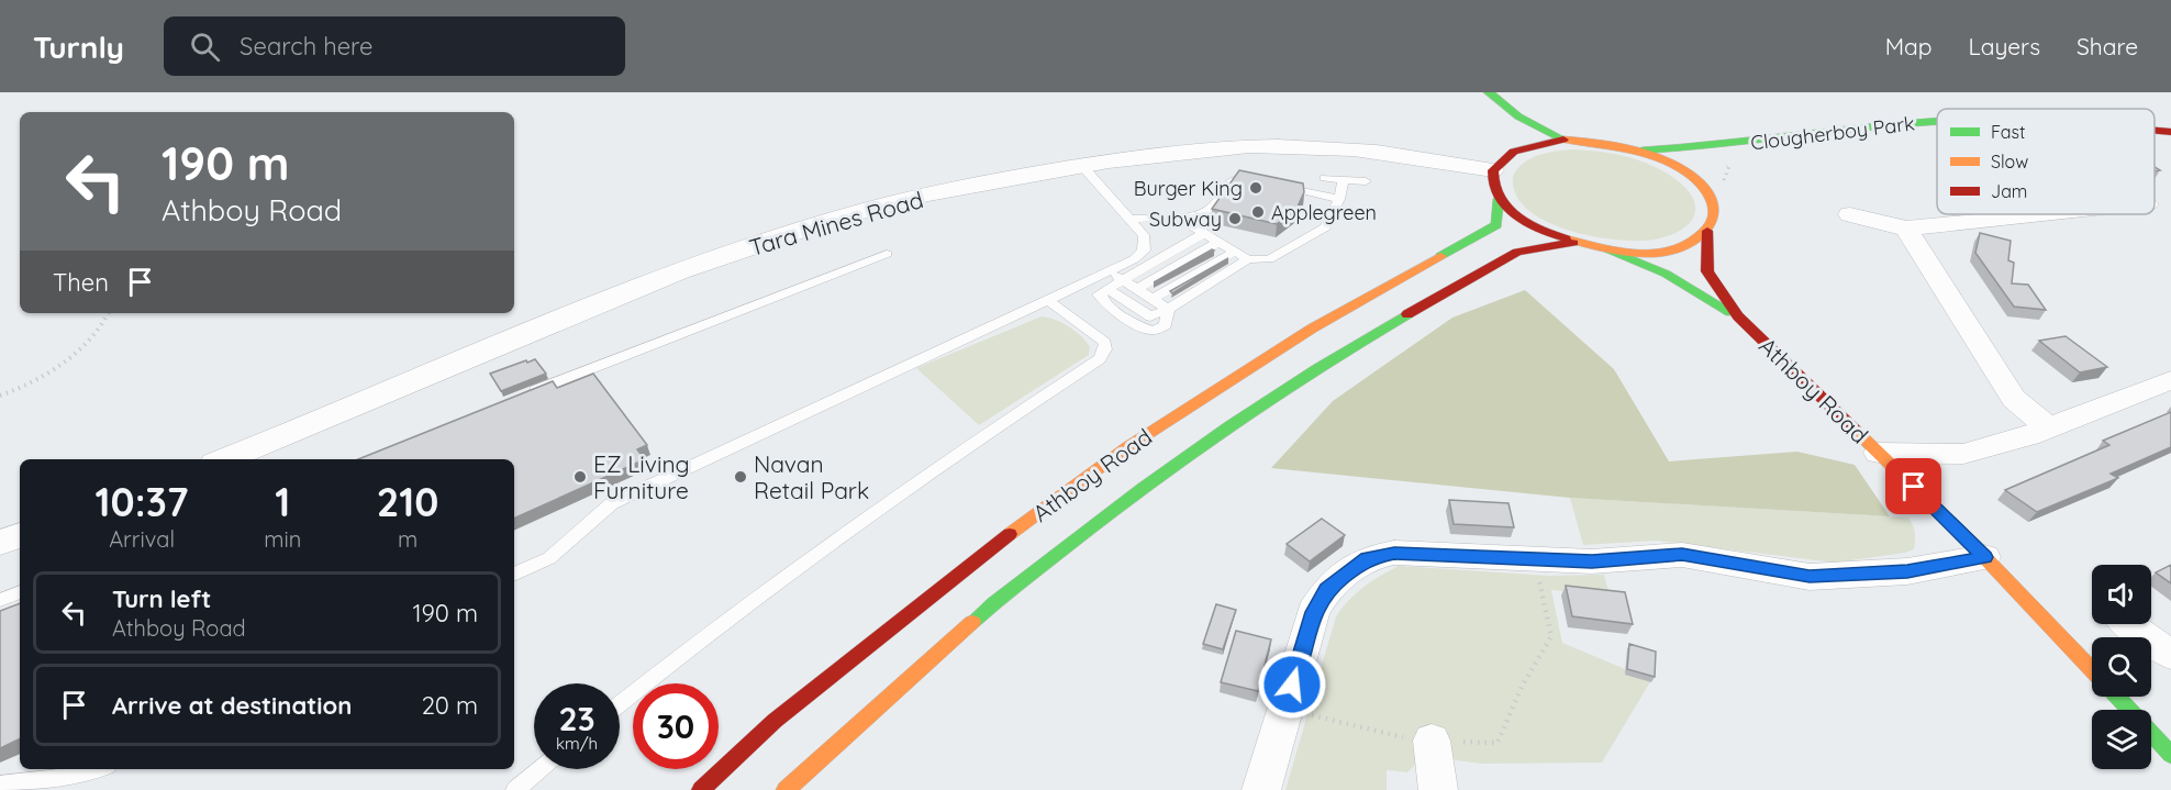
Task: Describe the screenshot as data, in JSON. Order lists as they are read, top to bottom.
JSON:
{
  "streets": {
    "main road": ["Clougherboy Park", "Athboy Road"],
    "street": ["Tara Mines Road"]
  },
  "places": [
    "Burger King",
    "Applegreen",
    "Subway",
    "EZ Living Furniture",
    "Navan Retail Park"
  ],
  "legend": ["Fast", "Slow", "Jam"],
  "page": {
    "header": "Turnly",
    "search": "Search here",
    "nav": ["Map", "Layers", "Share"],
    "turn": ["190 m", "Athboy Road"],
    "then": "Then",
    "eta": [
      "10:37",
      "Arrival",
      "1",
      "min",
      "210",
      "m"
    ],
    "list": [
      {
        "name": "Turn left",
        "note": "Athboy Road",
        "value": "190 m"
      },
      {
        "name": "Arrive at destination",
        "value": "20 m"
      }
    ],
    "speed": "23 km/h",
    "limit": "30"
  }
}
